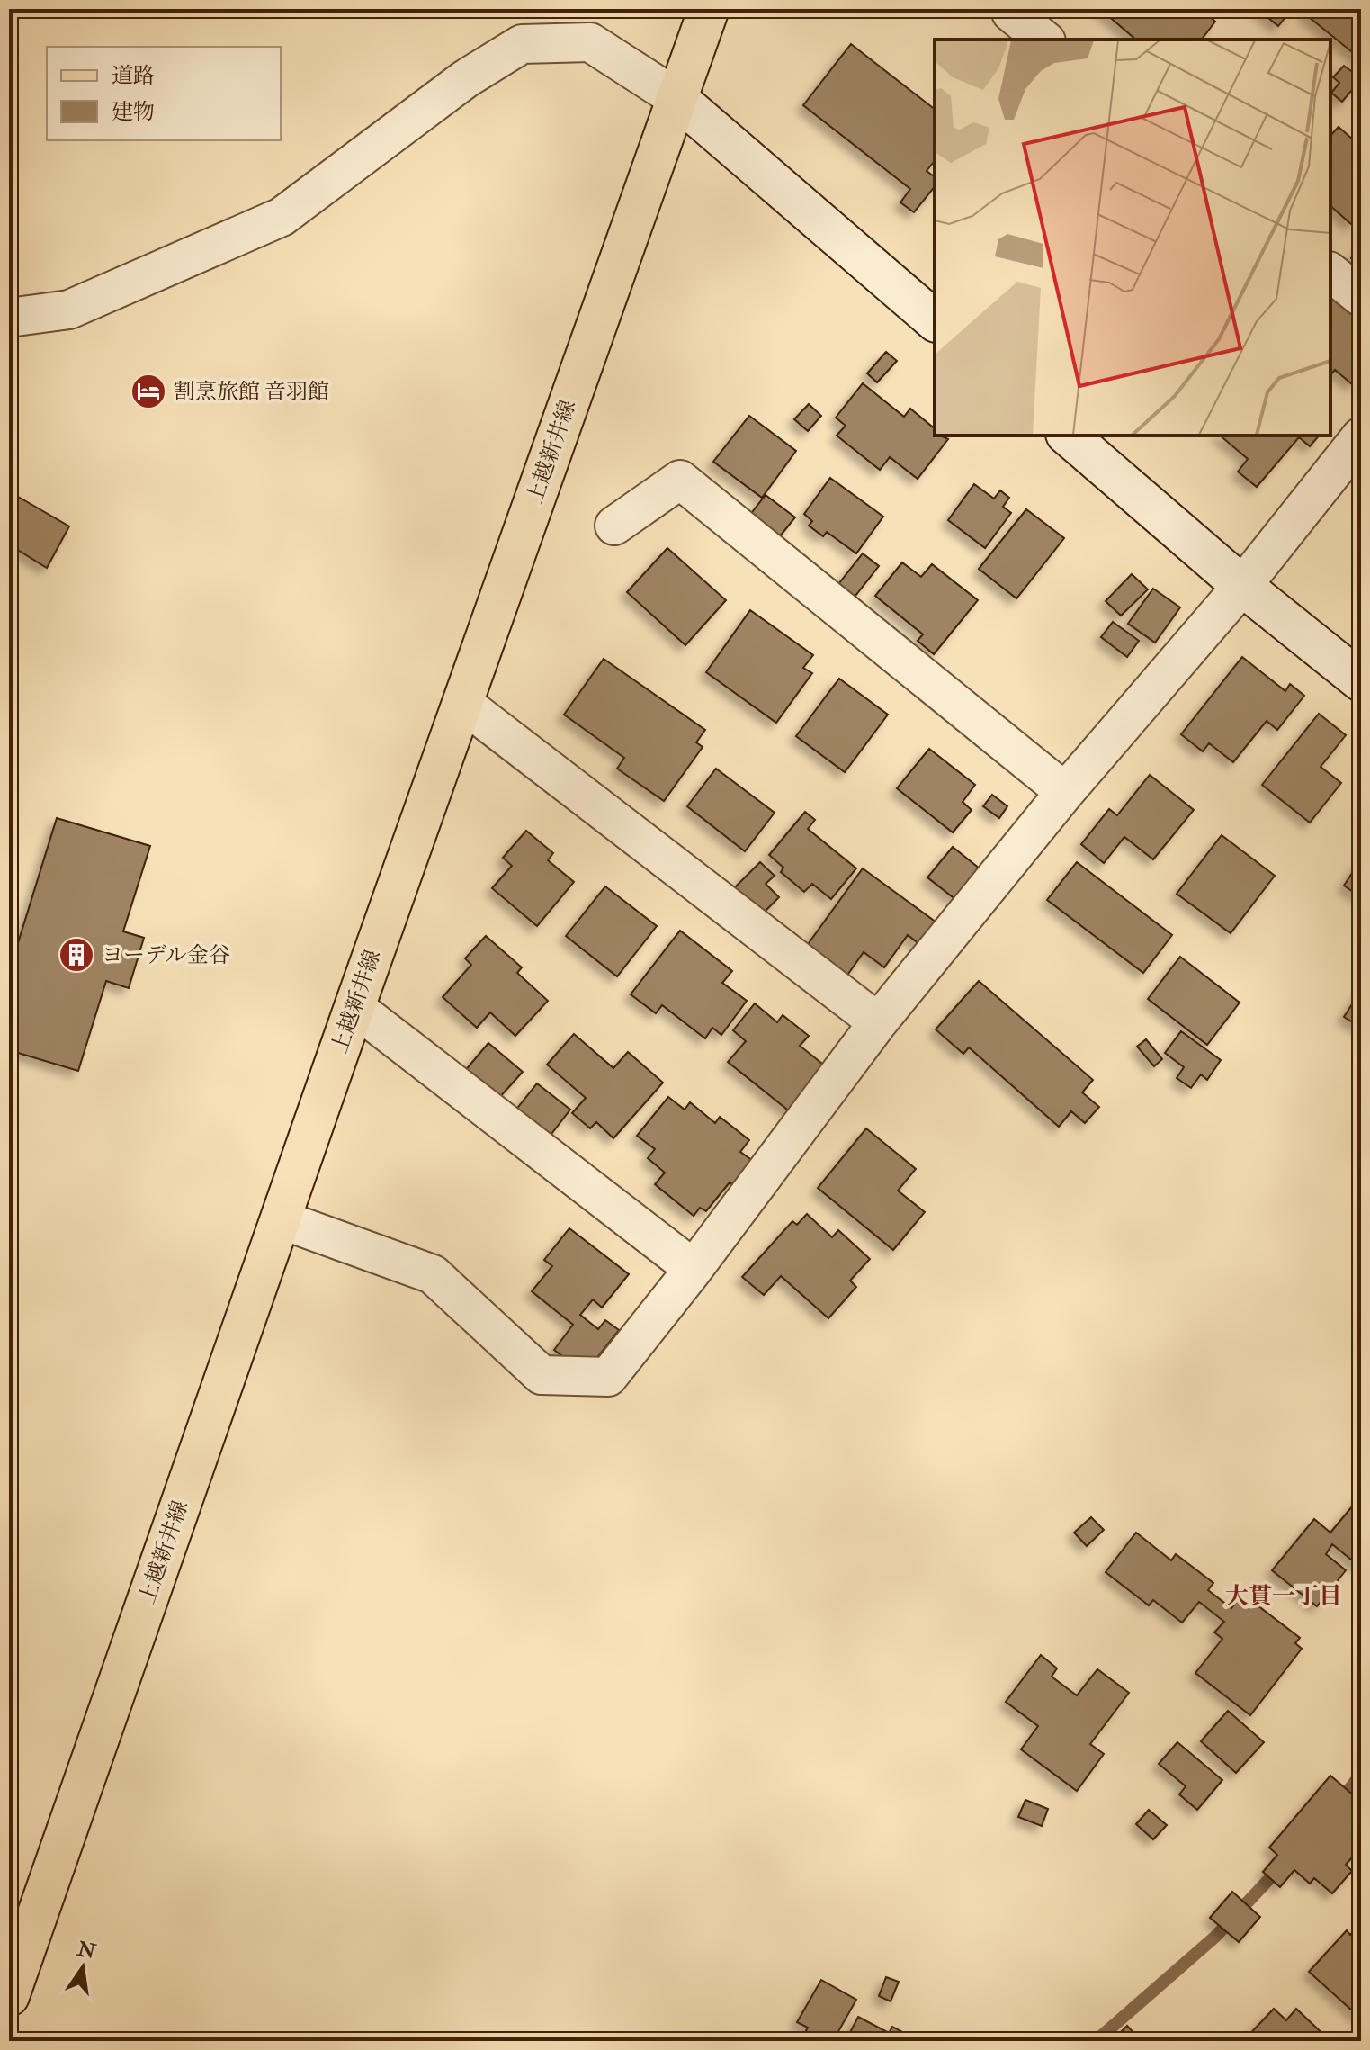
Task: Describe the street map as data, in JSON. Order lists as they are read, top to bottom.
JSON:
{
  "streets": {
    "main road": ["上越新井線"]
  },
  "districts": ["大貫一丁目"],
  "places": {
    "hotel": ["割烹旅館 音羽館"],
    "building": ["ヨーデル金谷"]
  },
  "legend": ["道路", "建物"],
  "north": "top"
}
